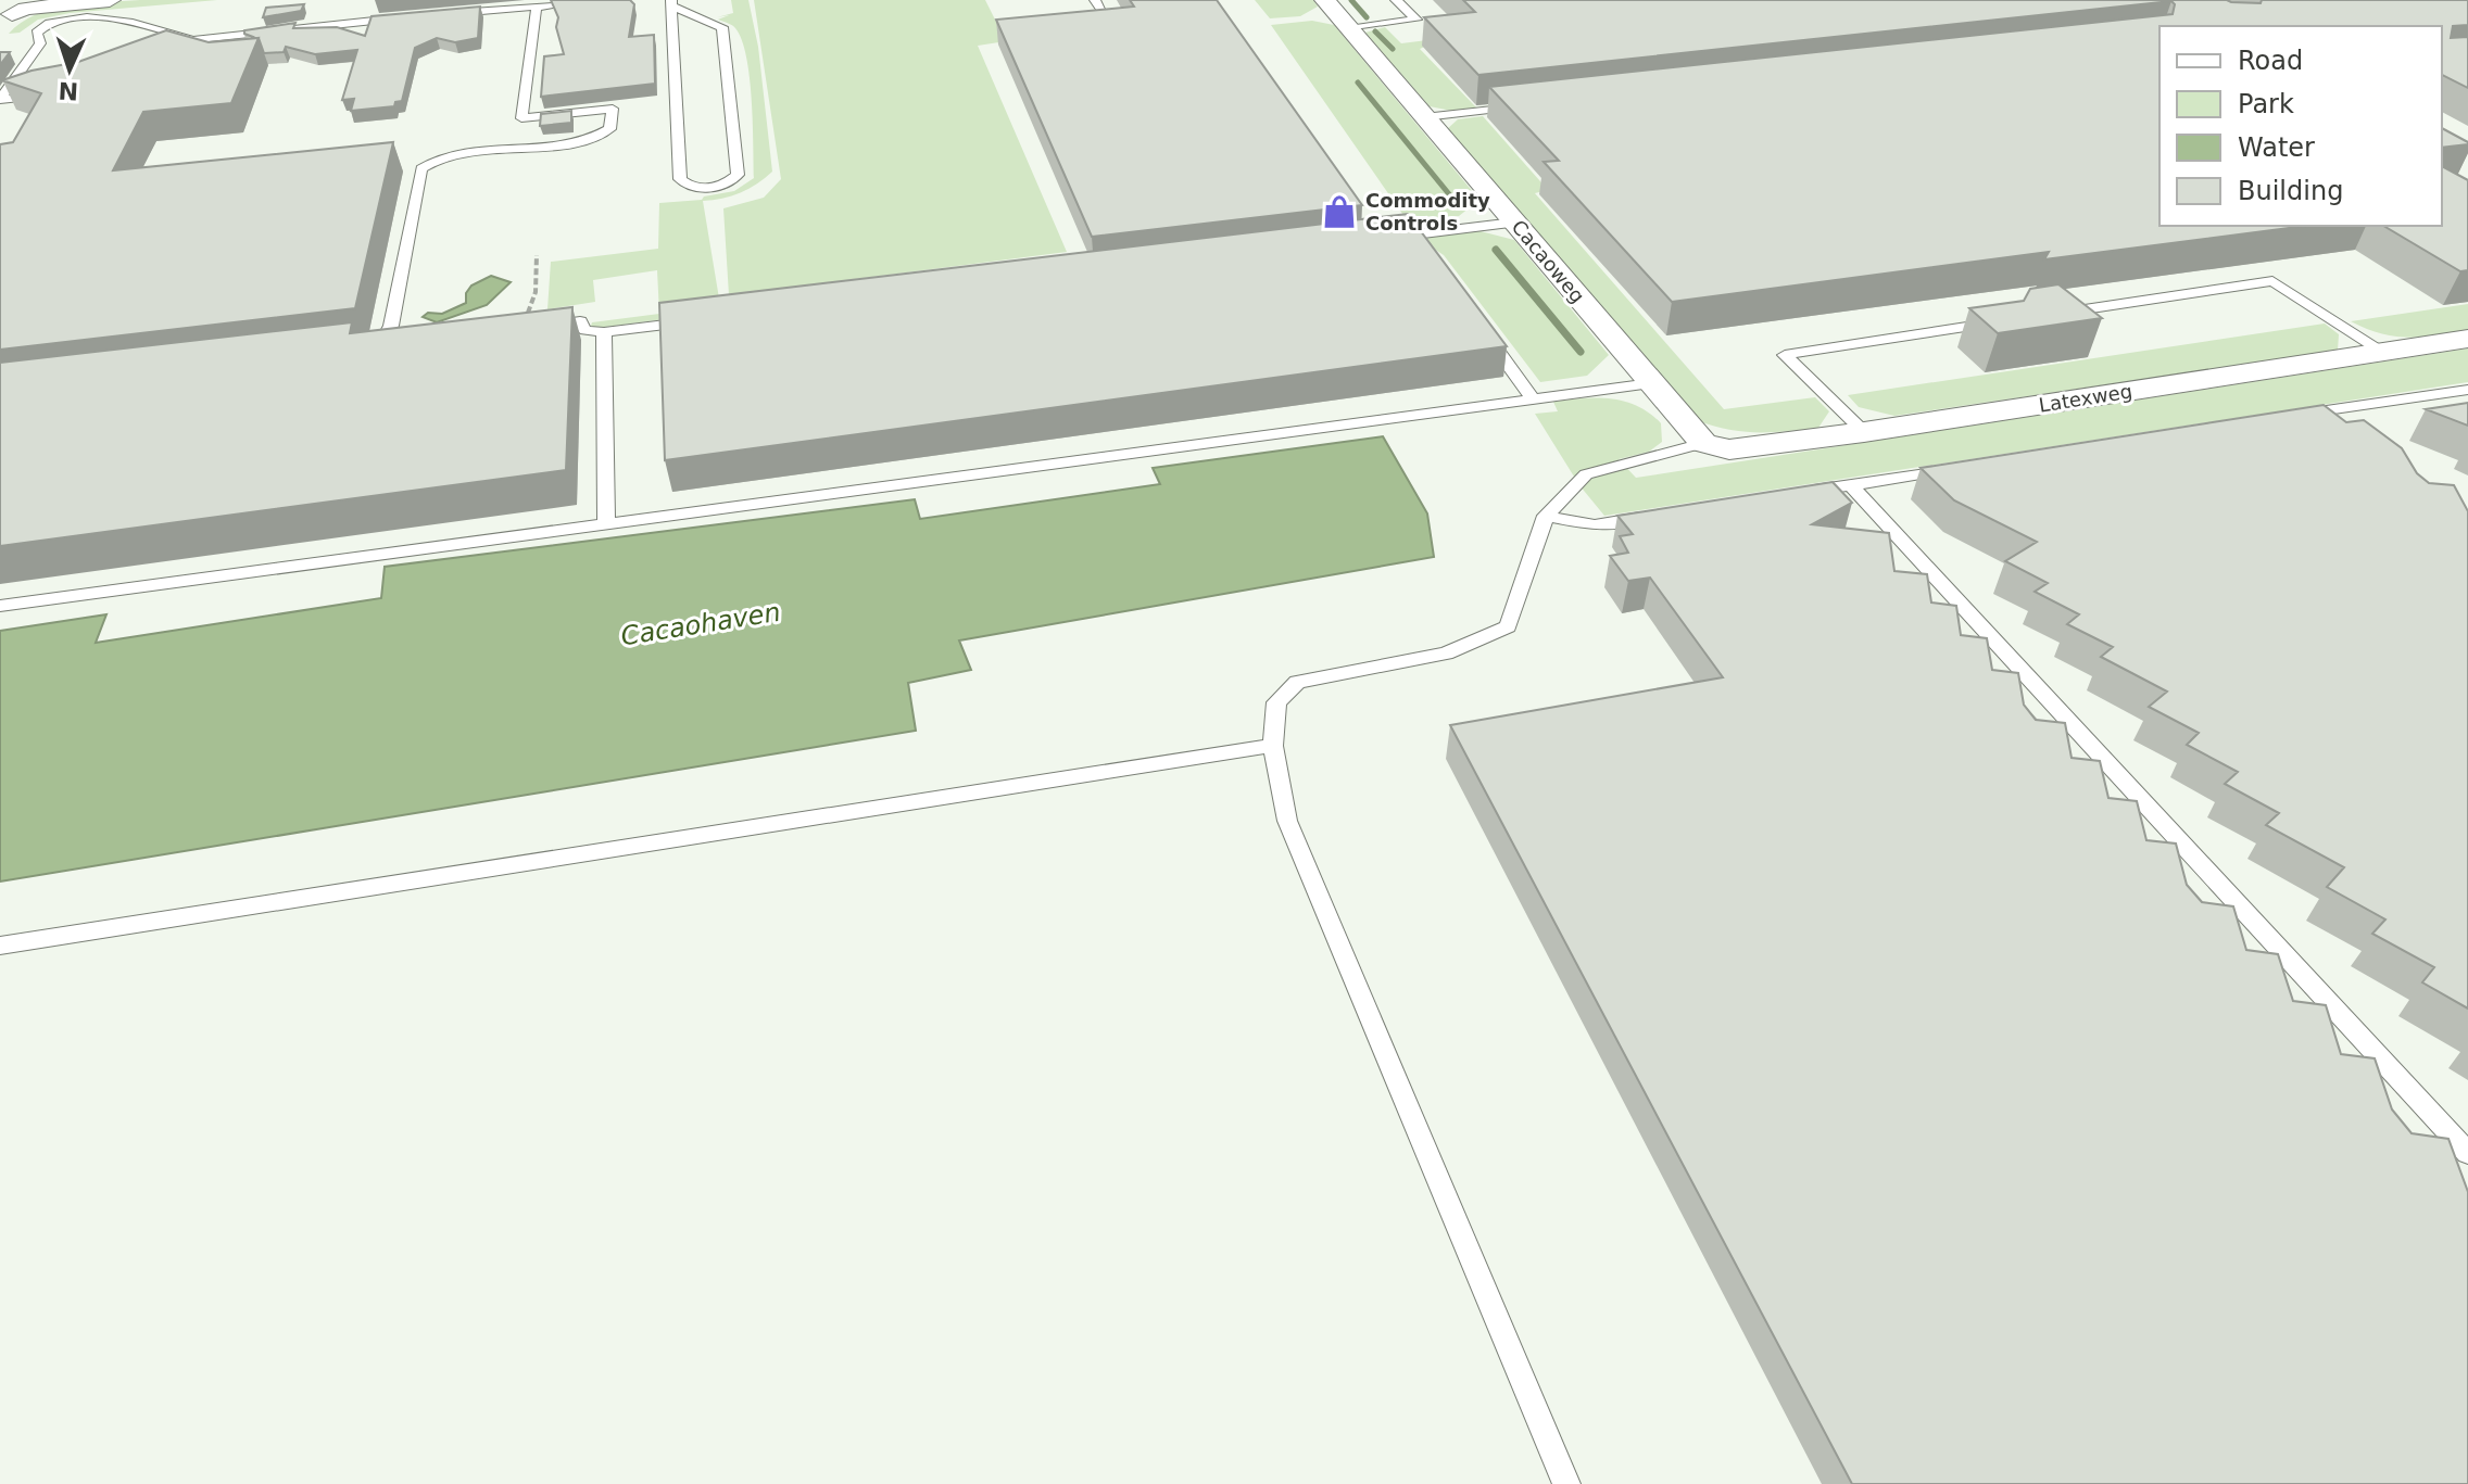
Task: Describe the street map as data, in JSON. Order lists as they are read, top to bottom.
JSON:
{
  "streets": {
    "street": ["Cacaoweg", "Latexweg"]
  },
  "crossings": [
    ["Cacaoweg", "Latexweg"]
  ],
  "water": ["Cacaohaven"],
  "places": {
    "shop": ["Commodity Controls"]
  },
  "legend": [
    "Road",
    "Park",
    "Water",
    "Building"
  ],
  "north": "bottom"
}
